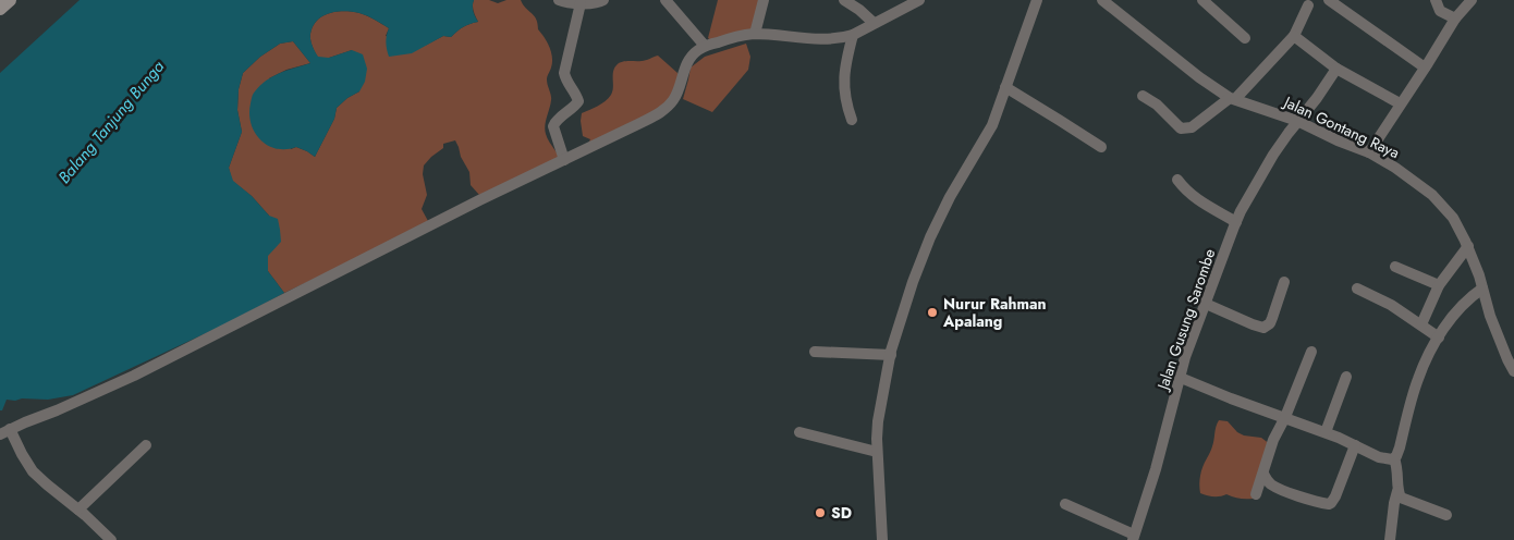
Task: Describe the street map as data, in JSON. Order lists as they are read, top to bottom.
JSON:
{
  "streets": {
    "street": ["Jalan Gontang Raya", "Jalan Gusung Sarombe"]
  },
  "crossings": [
    ["Jalan Gontang Raya", "Jalan Gusung Sarombe"]
  ],
  "water": ["Balang Tanjung Bunga"],
  "places": ["Nurur Rahman Apalang", "SD"]
}
